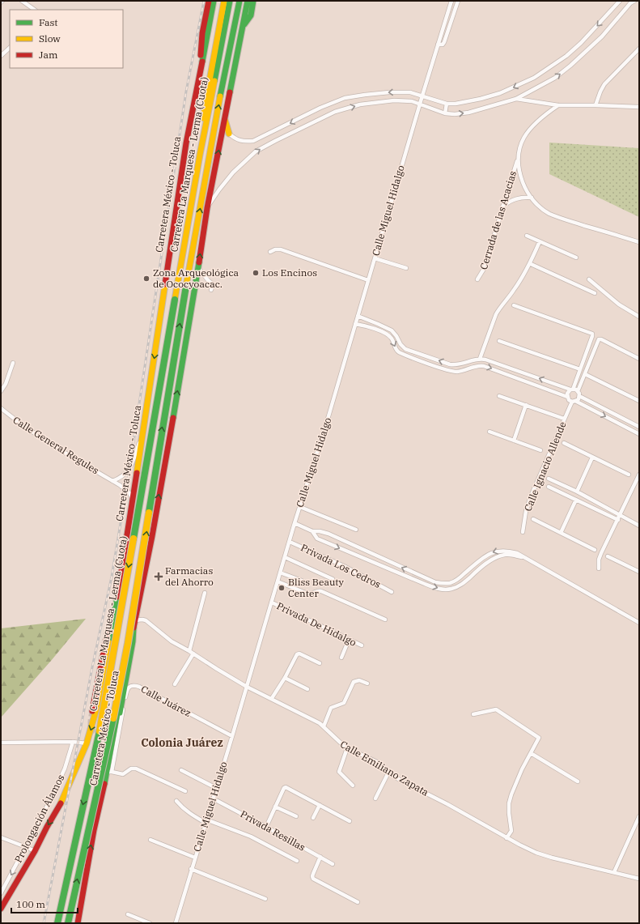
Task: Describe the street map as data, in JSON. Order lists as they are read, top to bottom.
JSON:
{
  "streets": {
    "main road": ["Carretera La Marquesa - Lerma (Cuota)", "Carretera México - Toluca"],
    "street": [
      "Calle Miguel Hidalgo",
      "Cerrada de las Acacias",
      "Calle General Regules",
      "Calle Ignacio Allende",
      "Privada Los Cedros",
      "Privada De Hidalgo",
      "Calle Juárez",
      "Calle Emiliano Zapata",
      "Prolongación Álamos",
      "Privada Resillas"
    ]
  },
  "crossings": [
    ["Carretera México - Toluca", "Calle General Regules"],
    ["Carretera México - Toluca", "Calle Juárez"],
    ["Carretera México - Toluca", "Calle Emiliano Zapata"],
    ["Calle Miguel Hidalgo", "Privada Los Cedros"],
    ["Calle Miguel Hidalgo", "Privada De Hidalgo"],
    ["Calle Miguel Hidalgo", "Calle Juárez"],
    ["Calle Miguel Hidalgo", "Calle Emiliano Zapata"],
    ["Calle Miguel Hidalgo", "Privada Resillas"]
  ],
  "districts": ["Colonia Juárez"],
  "places": {
    "other": ["Los Encinos", "Zona Arqueológica de Ococyoacac.", "Bliss Beauty Center"],
    "health": ["Farmacias del Ahorro"]
  },
  "legend": ["Fast", "Slow", "Jam"],
  "scale_bar": "100 m"
}
